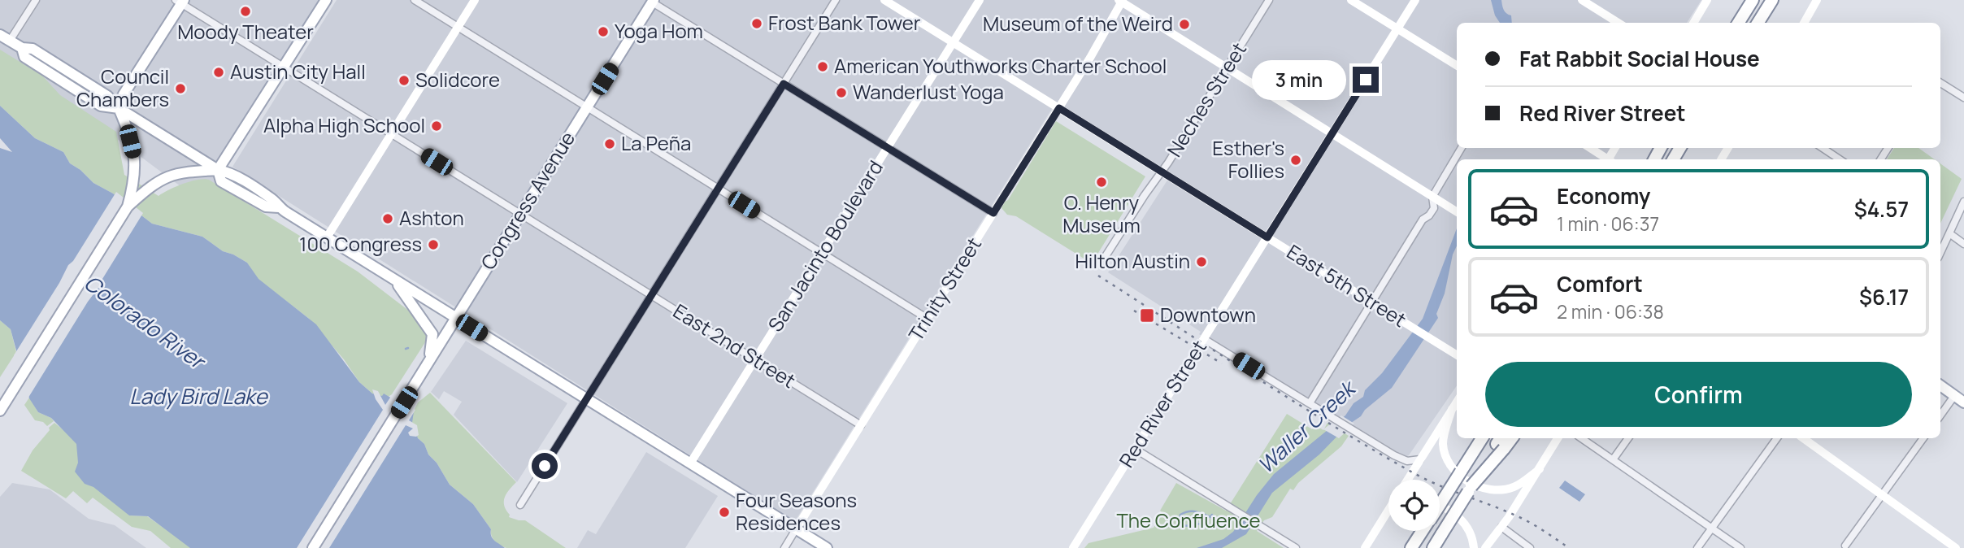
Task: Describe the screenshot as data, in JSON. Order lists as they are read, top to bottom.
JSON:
{
  "streets": {
    "main road": [
      "Congress Avenue",
      "San Jacinto Boulevard",
      "East 5th Street",
      "Trinity Street",
      "Red River Street"
    ],
    "street": ["Neches Street", "East 2nd Street"]
  },
  "crossings": [
    ["Neches Street", "East 5th Street"],
    ["Congress Avenue", "East 2nd Street"],
    ["San Jacinto Boulevard", "East 5th Street"],
    ["San Jacinto Boulevard", "East 2nd Street"],
    ["East 5th Street", "Trinity Street"],
    ["East 5th Street", "Red River Street"],
    ["Trinity Street", "East 2nd Street"]
  ],
  "water": ["Colorado River", "Lady Bird Lake", "Waller Creek"],
  "parks": ["The Confluence"],
  "places": {
    "other": [
      "Moody Theater",
      "Frost Bank Tower",
      "Museum of the Weird",
      "Yoga Hom",
      "American Youthworks Charter School",
      "Austin City Hall",
      "Solidcore",
      "Council Chambers",
      "Wanderlust Yoga",
      "Alpha High School",
      "La Peña",
      "Esther's Follies",
      "O. Henry Museum",
      "Ashton",
      "100 Congress",
      "Hilton Austin",
      "Four Seasons Residences"
    ],
    "transit": ["Downtown"]
  },
  "page": {
    "banner": ["Fat Rabbit Social House", "Red River Street"],
    "bubble": "3 min",
    "list": [
      {
        "name": "Economy",
        "note": "1 min · 06:37",
        "value": "$4.57"
      },
      {
        "name": "Comfort",
        "note": "2 min · 06:38",
        "value": "$6.17"
      }
    ],
    "buttons": "Confirm"
  }
}
